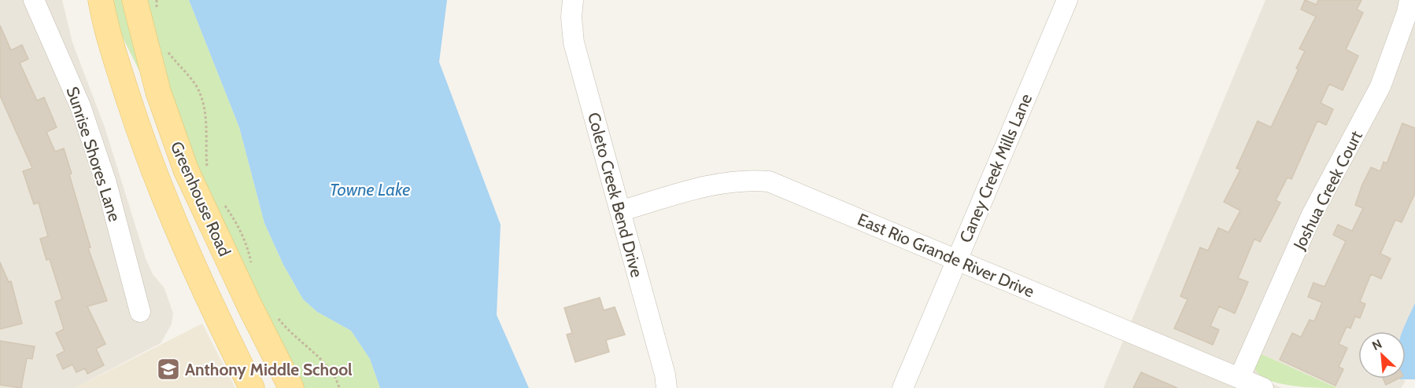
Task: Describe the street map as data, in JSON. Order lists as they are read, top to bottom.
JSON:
{
  "streets": {
    "main road": ["Greenhouse Road"],
    "street": [
      "Sunrise Shores Lane",
      "Caney Creek Mills Lane",
      "Joshua Creek Court",
      "Coleto Creek Bend Drive",
      "East Rio Grande River Drive"
    ]
  },
  "crossings": [
    ["Caney Creek Mills Lane", "East Rio Grande River Drive"],
    ["Joshua Creek Court", "East Rio Grande River Drive"],
    ["Coleto Creek Bend Drive", "East Rio Grande River Drive"]
  ],
  "water": ["Towne Lake"],
  "places": {
    "school or university": ["Anthony Middle School"]
  },
  "north": "top left"
}
